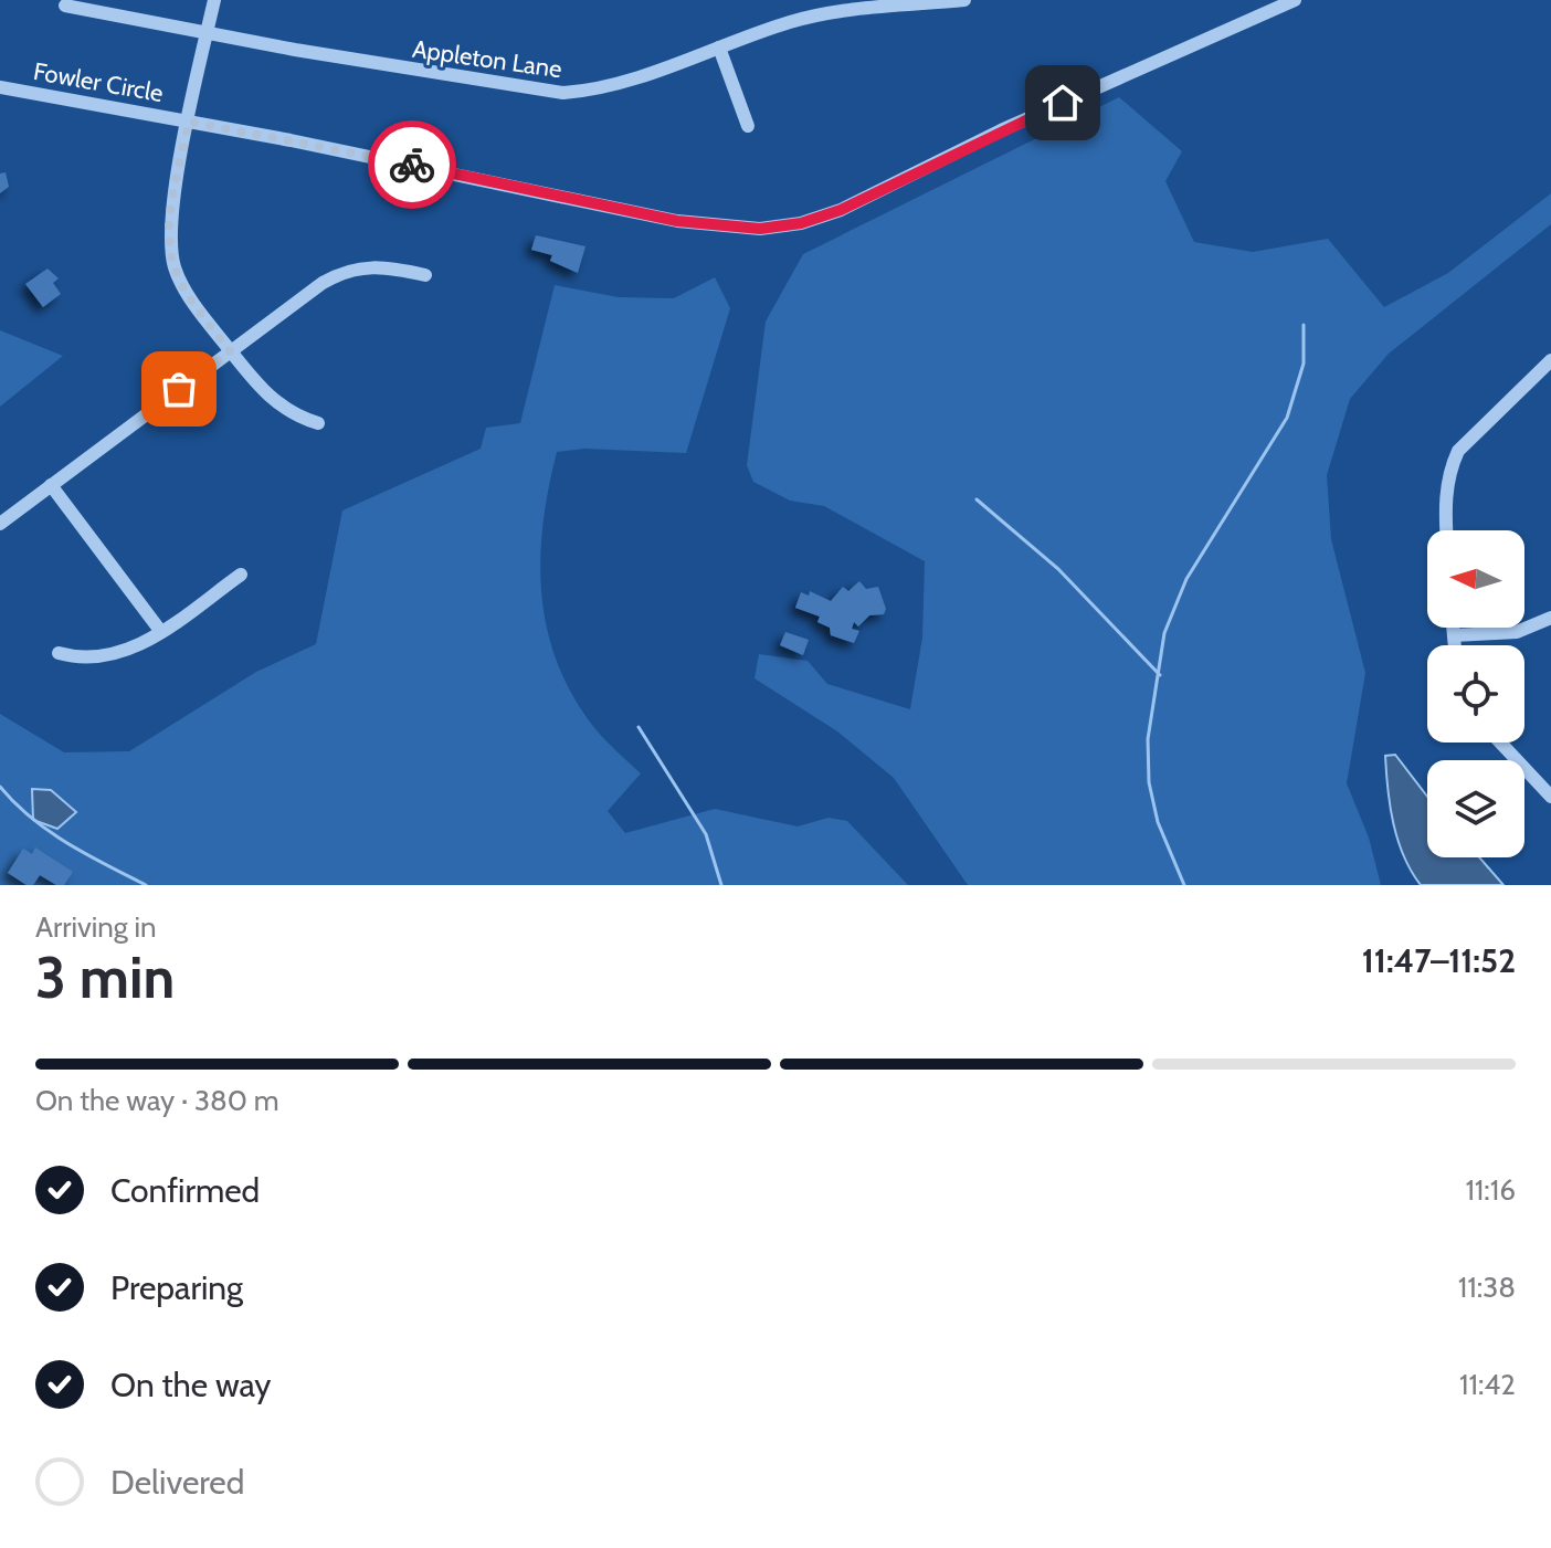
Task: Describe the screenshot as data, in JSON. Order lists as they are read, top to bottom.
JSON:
{
  "streets": {
    "street": ["Appleton Lane", "Fowler Circle"]
  },
  "north": "left",
  "page": {
    "heading": ["3 min", "Arriving in", "11:47–11:52"],
    "bar": "On the way · 380 m",
    "list": [
      ["Confirmed", "11:16"],
      ["Preparing", "11:38"],
      ["On the way", "11:42"],
      "Delivered"
    ]
  }
}
